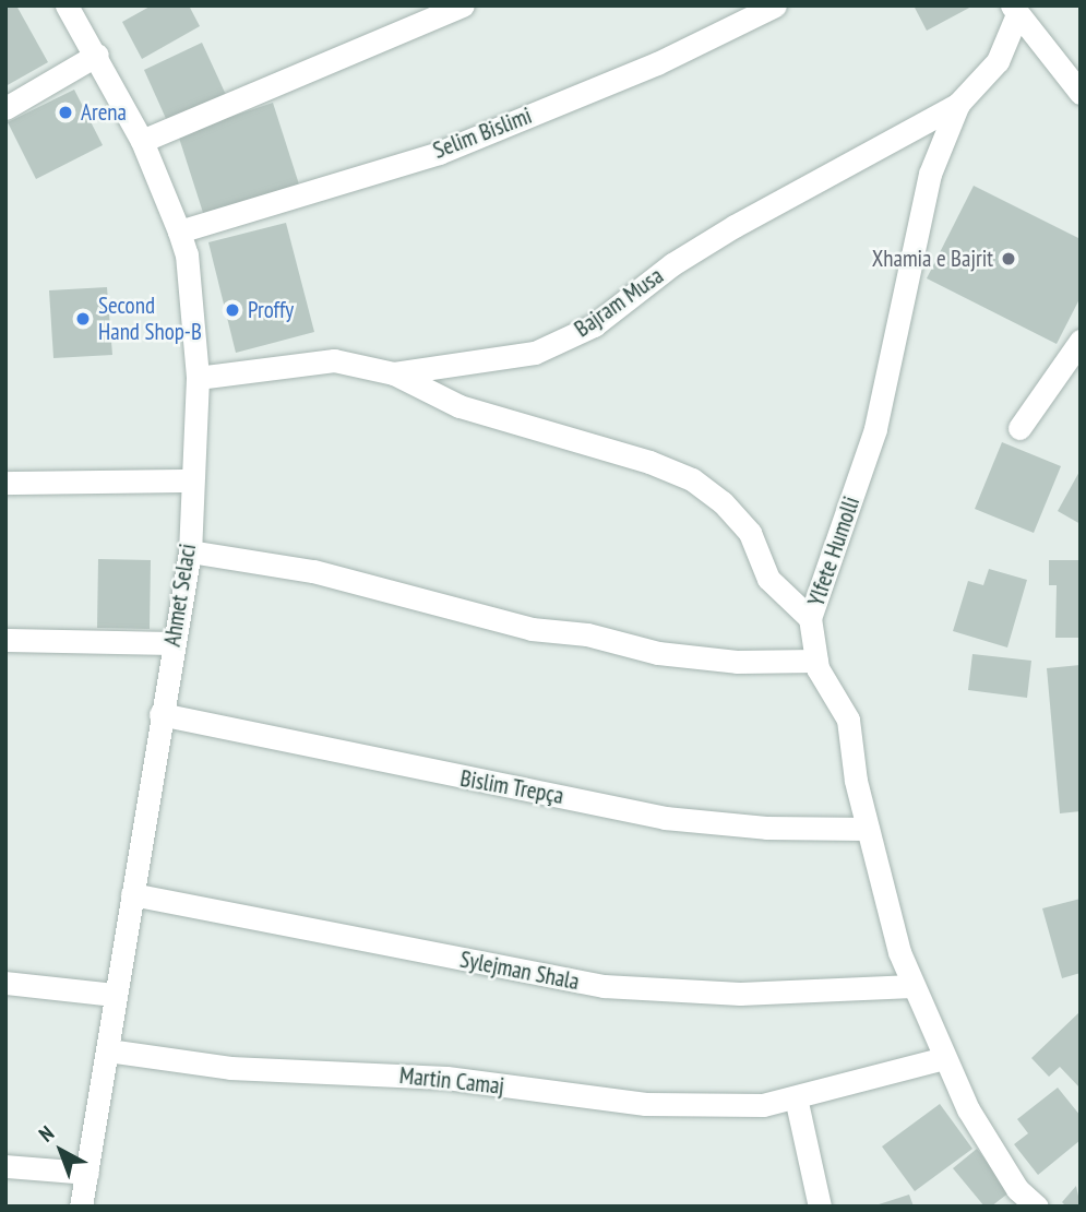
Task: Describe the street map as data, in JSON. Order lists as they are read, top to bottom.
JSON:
{
  "streets": {
    "street": [
      "Selim Bislimi",
      "Bajram Musa",
      "Ylfete Humolli",
      "Ahmet Selaci",
      "Bislim Trepça",
      "Sylejman Shala",
      "Martin Camaj"
    ]
  },
  "crossings": [
    ["Selim Bislimi", "Ahmet Selaci"],
    ["Bajram Musa", "Ylfete Humolli"],
    ["Bajram Musa", "Ahmet Selaci"],
    ["Ylfete Humolli", "Bislim Trepça"],
    ["Ylfete Humolli", "Sylejman Shala"],
    ["Ylfete Humolli", "Martin Camaj"],
    ["Ahmet Selaci", "Bislim Trepça"],
    ["Ahmet Selaci", "Sylejman Shala"],
    ["Ahmet Selaci", "Martin Camaj"]
  ],
  "places": [
    "Arena",
    "Xhamia e Bajrit",
    "Proffy",
    "Second Hand Shop-B"
  ],
  "north": "top left"
}
